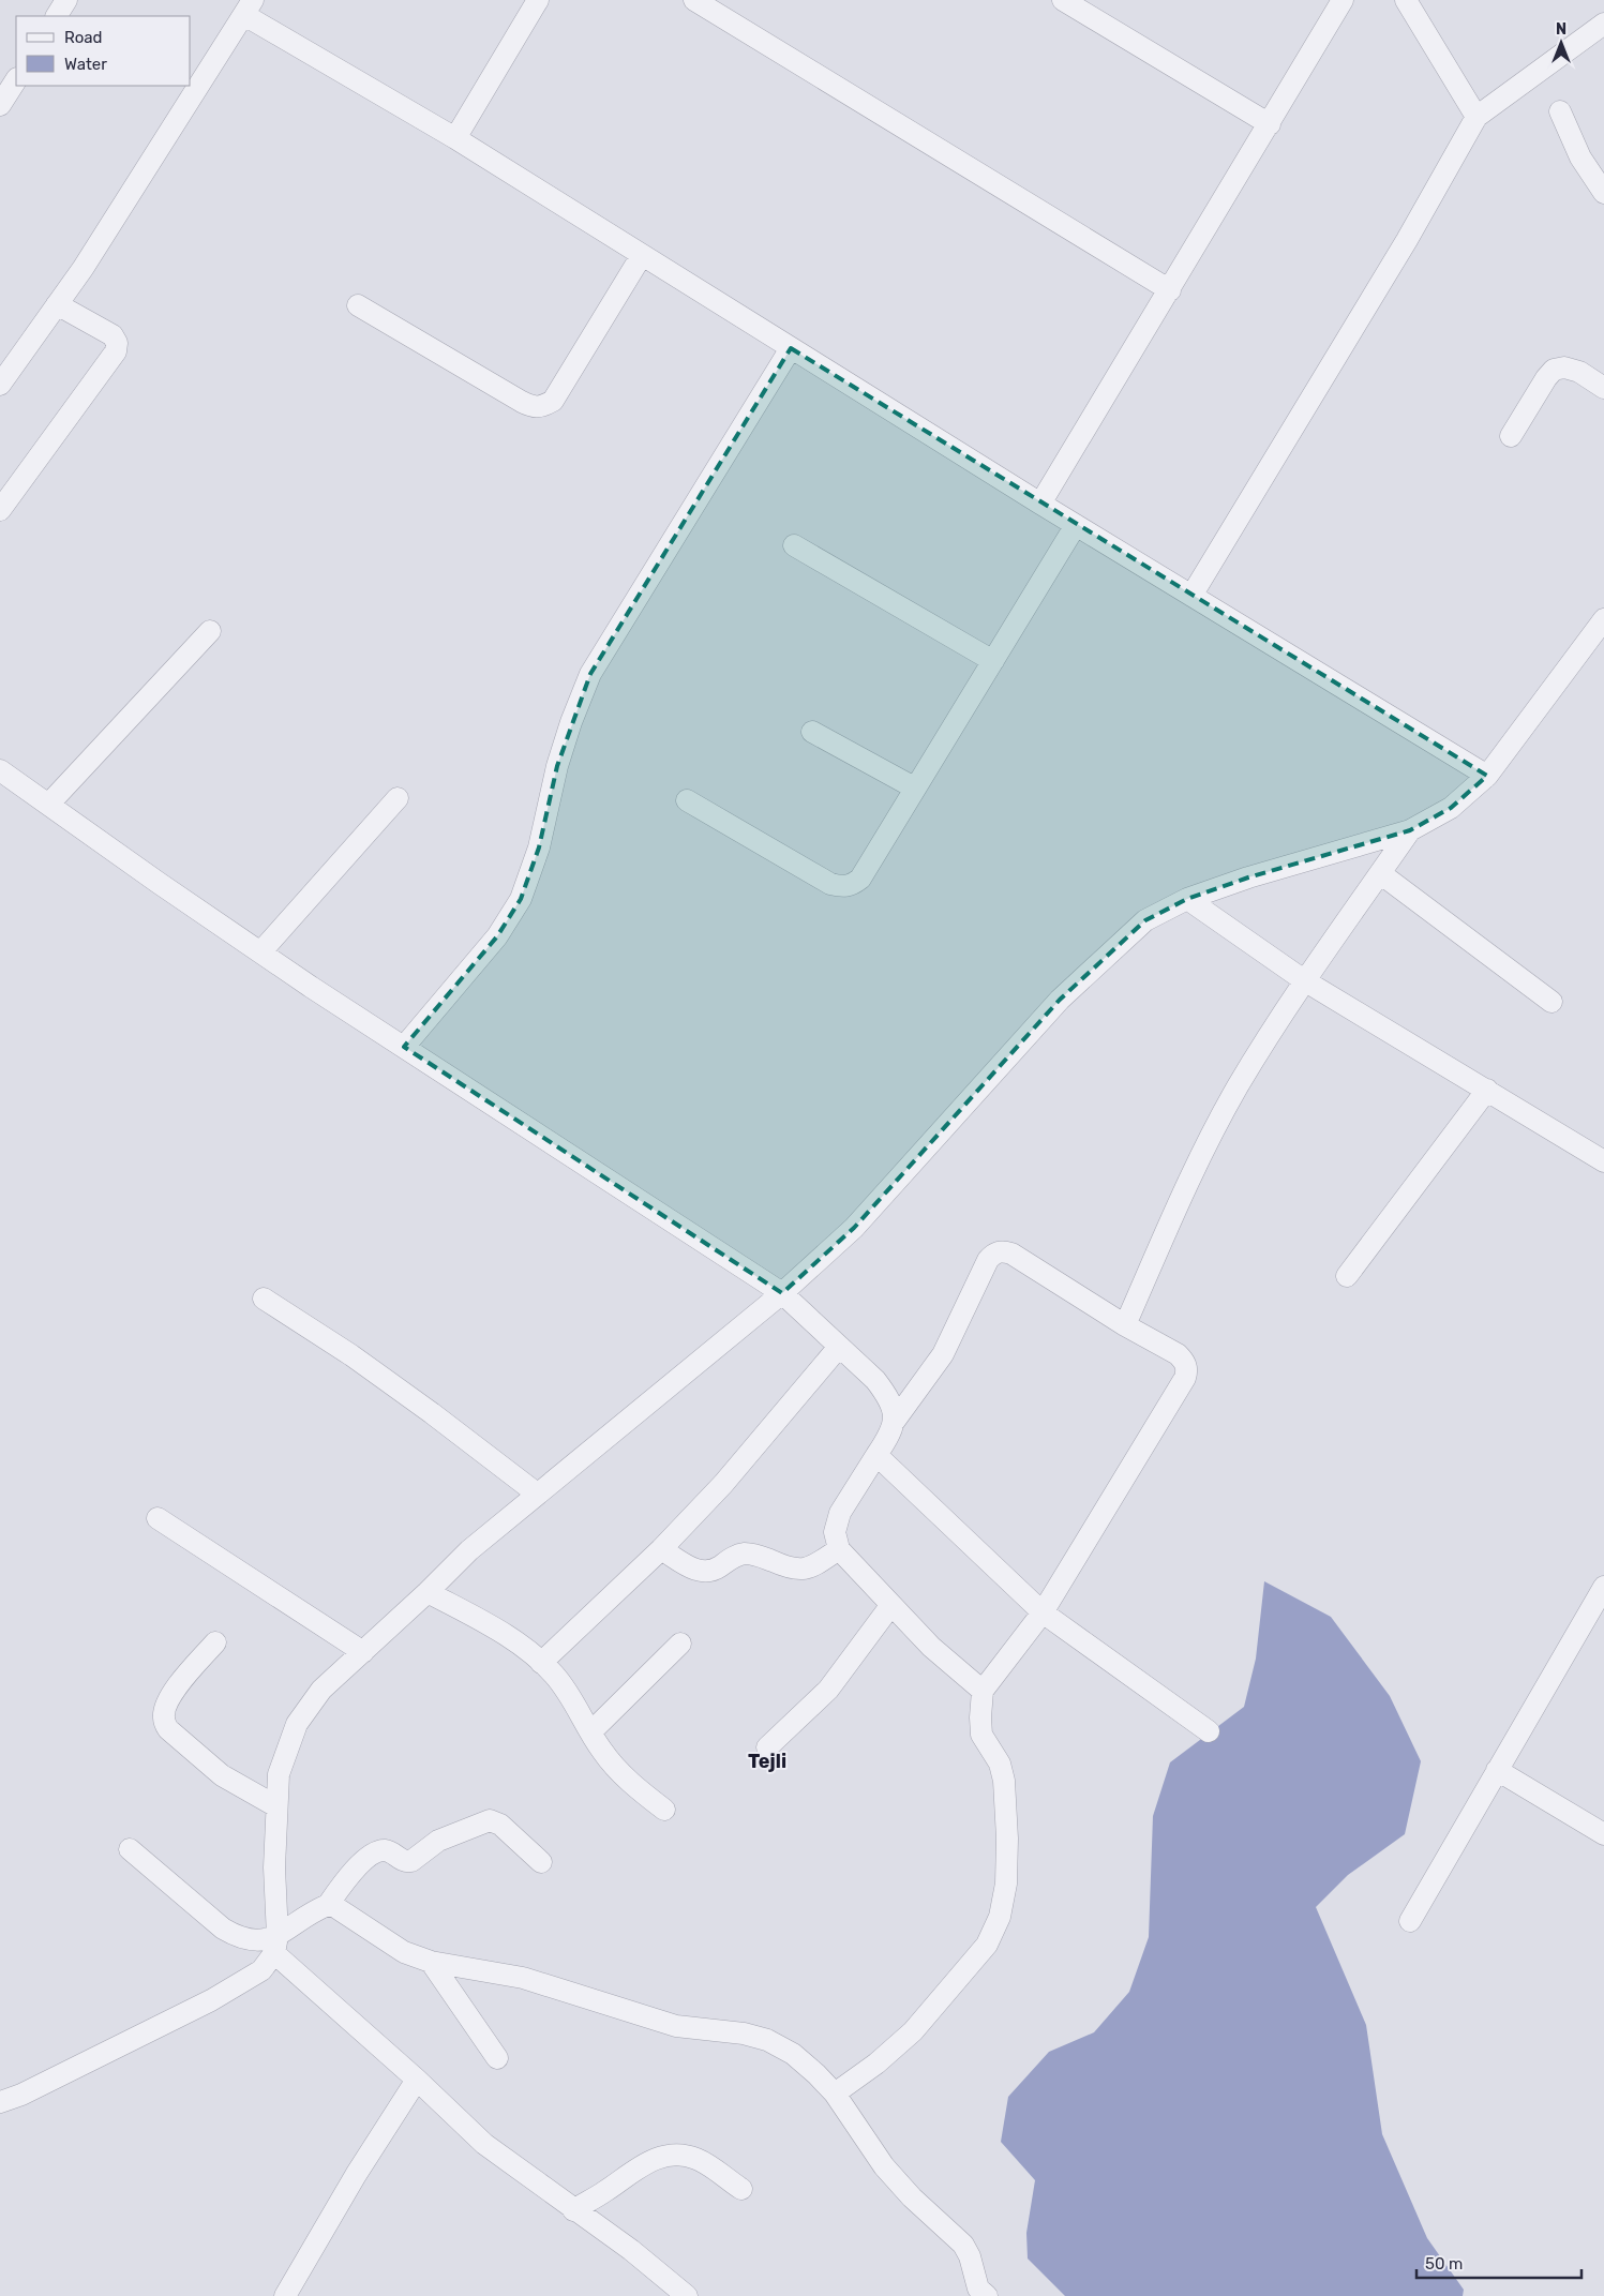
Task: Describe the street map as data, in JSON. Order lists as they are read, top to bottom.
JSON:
{
  "districts": ["Tejli"],
  "legend": ["Road", "Water"],
  "scale_bar": "50 m",
  "north": "top"
}
